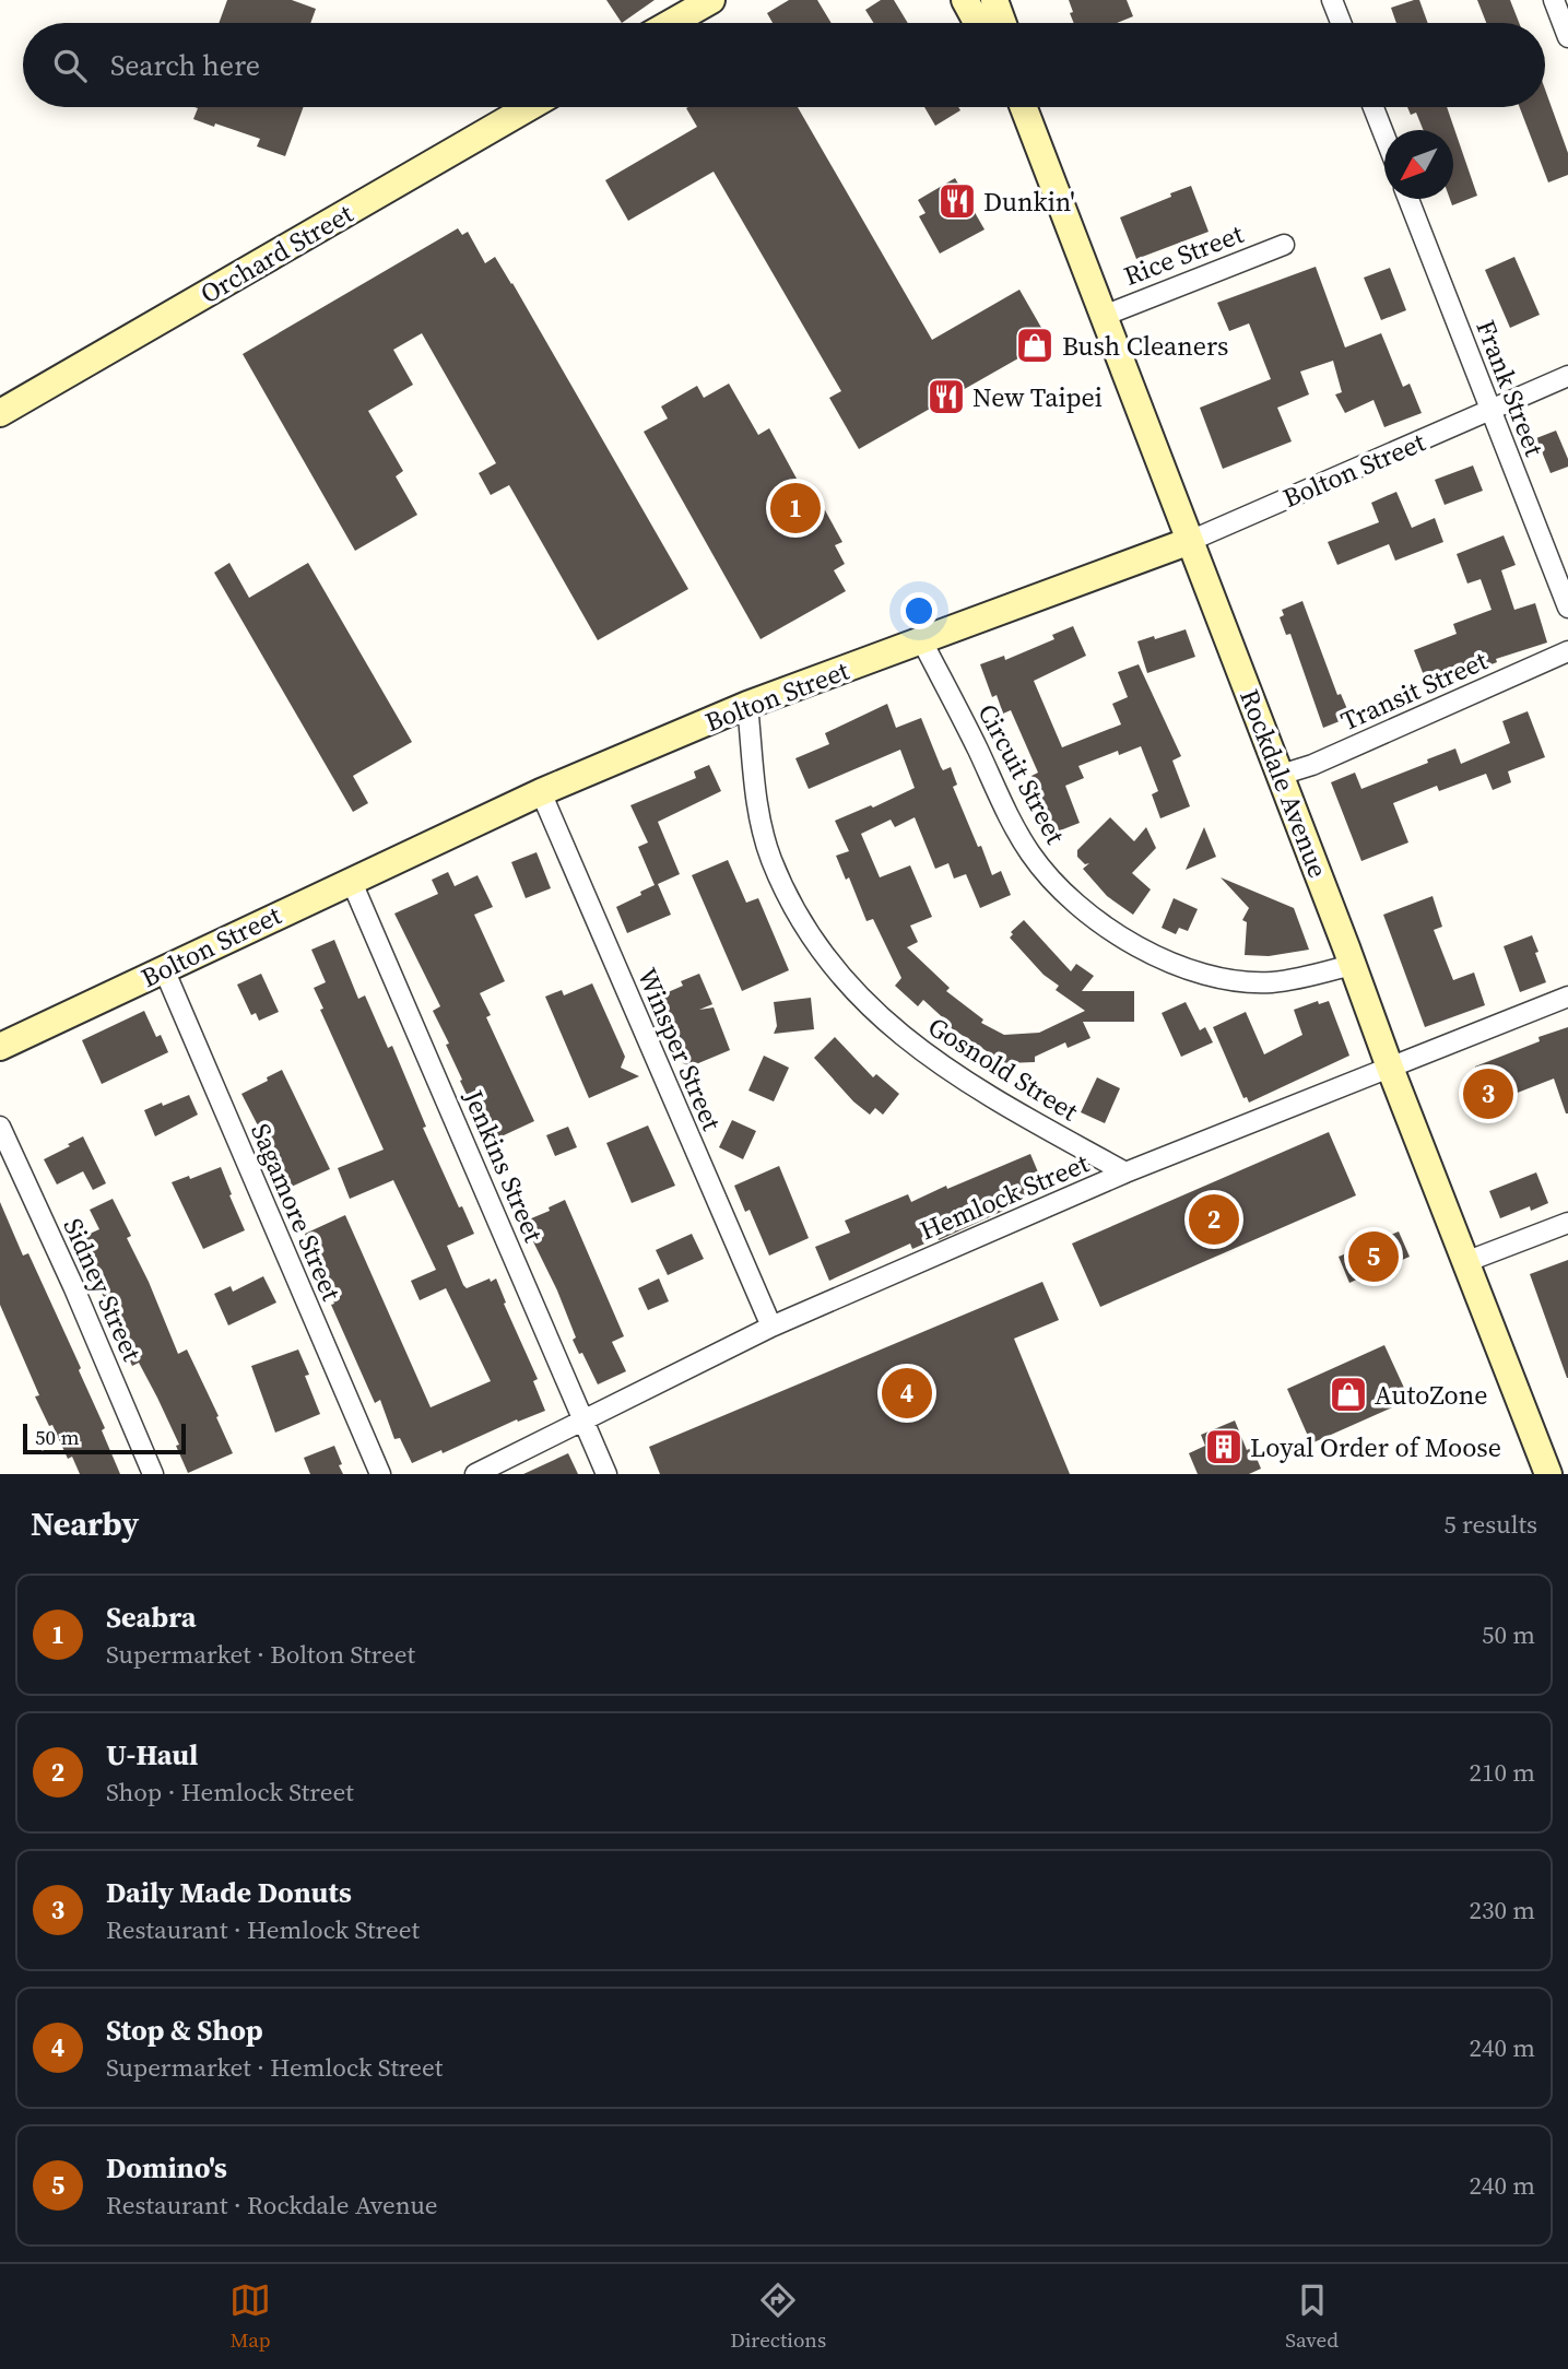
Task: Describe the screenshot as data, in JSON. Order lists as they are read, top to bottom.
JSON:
{
  "streets": {
    "street": [
      "Orchard Street",
      "Rice Street",
      "Frank Street",
      "Bolton Street",
      "Transit Street",
      "Circuit Street",
      "Rockdale Avenue",
      "Winsper Street",
      "Gosnold Street",
      "Jenkins Street",
      "Hemlock Street",
      "Sagamore Street",
      "Sidney Street"
    ]
  },
  "crossings": [
    ["Rice Street", "Rockdale Avenue"],
    ["Frank Street", "Bolton Street"],
    ["Bolton Street", "Circuit Street"],
    ["Bolton Street", "Rockdale Avenue"],
    ["Bolton Street", "Winsper Street"],
    ["Bolton Street", "Gosnold Street"],
    ["Bolton Street", "Jenkins Street"],
    ["Bolton Street", "Sagamore Street"],
    ["Transit Street", "Rockdale Avenue"],
    ["Circuit Street", "Rockdale Avenue"],
    ["Rockdale Avenue", "Hemlock Street"],
    ["Winsper Street", "Hemlock Street"],
    ["Gosnold Street", "Hemlock Street"],
    ["Jenkins Street", "Hemlock Street"]
  ],
  "places": {
    "restaurant": ["Dunkin'", "New Taipei"],
    "shop": ["Bush Cleaners", "AutoZone"],
    "building": ["Loyal Order of Moose"]
  },
  "scale_bar": "50 m",
  "north": "bottom left",
  "page": {
    "search": "Search here",
    "pins": [
      "1",
      "3",
      "2",
      "5",
      "4"
    ],
    "scale": "50 m",
    "heading": ["Nearby", "5 results"],
    "list": [
      {
        "mark": "1",
        "name": "Seabra",
        "note": "Supermarket · Bolton Street",
        "value": "50 m"
      },
      {
        "mark": "2",
        "name": "U-Haul",
        "note": "Shop · Hemlock Street",
        "value": "210 m"
      },
      {
        "mark": "3",
        "name": "Daily Made Donuts",
        "note": "Restaurant · Hemlock Street",
        "value": "230 m"
      },
      {
        "mark": "4",
        "name": "Stop & Shop",
        "note": "Supermarket · Hemlock Street",
        "value": "240 m"
      },
      {
        "mark": "5",
        "name": "Domino's",
        "note": "Restaurant · Rockdale Avenue",
        "value": "240 m"
      }
    ],
    "nav": ["Map", "Directions", "Saved"]
  }
}
